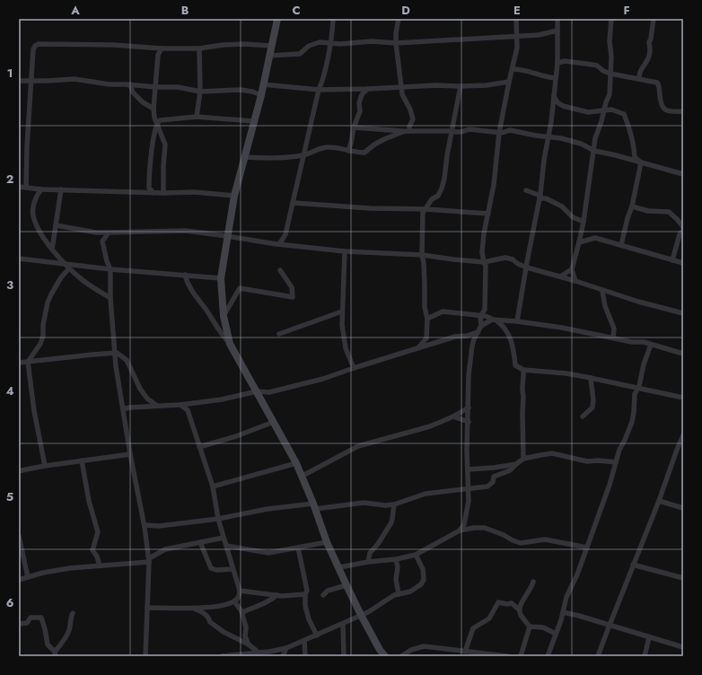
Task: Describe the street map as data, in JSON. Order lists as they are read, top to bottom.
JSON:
{
  "grid": {
    "columns": [
      "A",
      "B",
      "C",
      "D",
      "E",
      "F"
    ],
    "rows": [
      "1",
      "2",
      "3",
      "4",
      "5",
      "6"
    ]
  }
}
